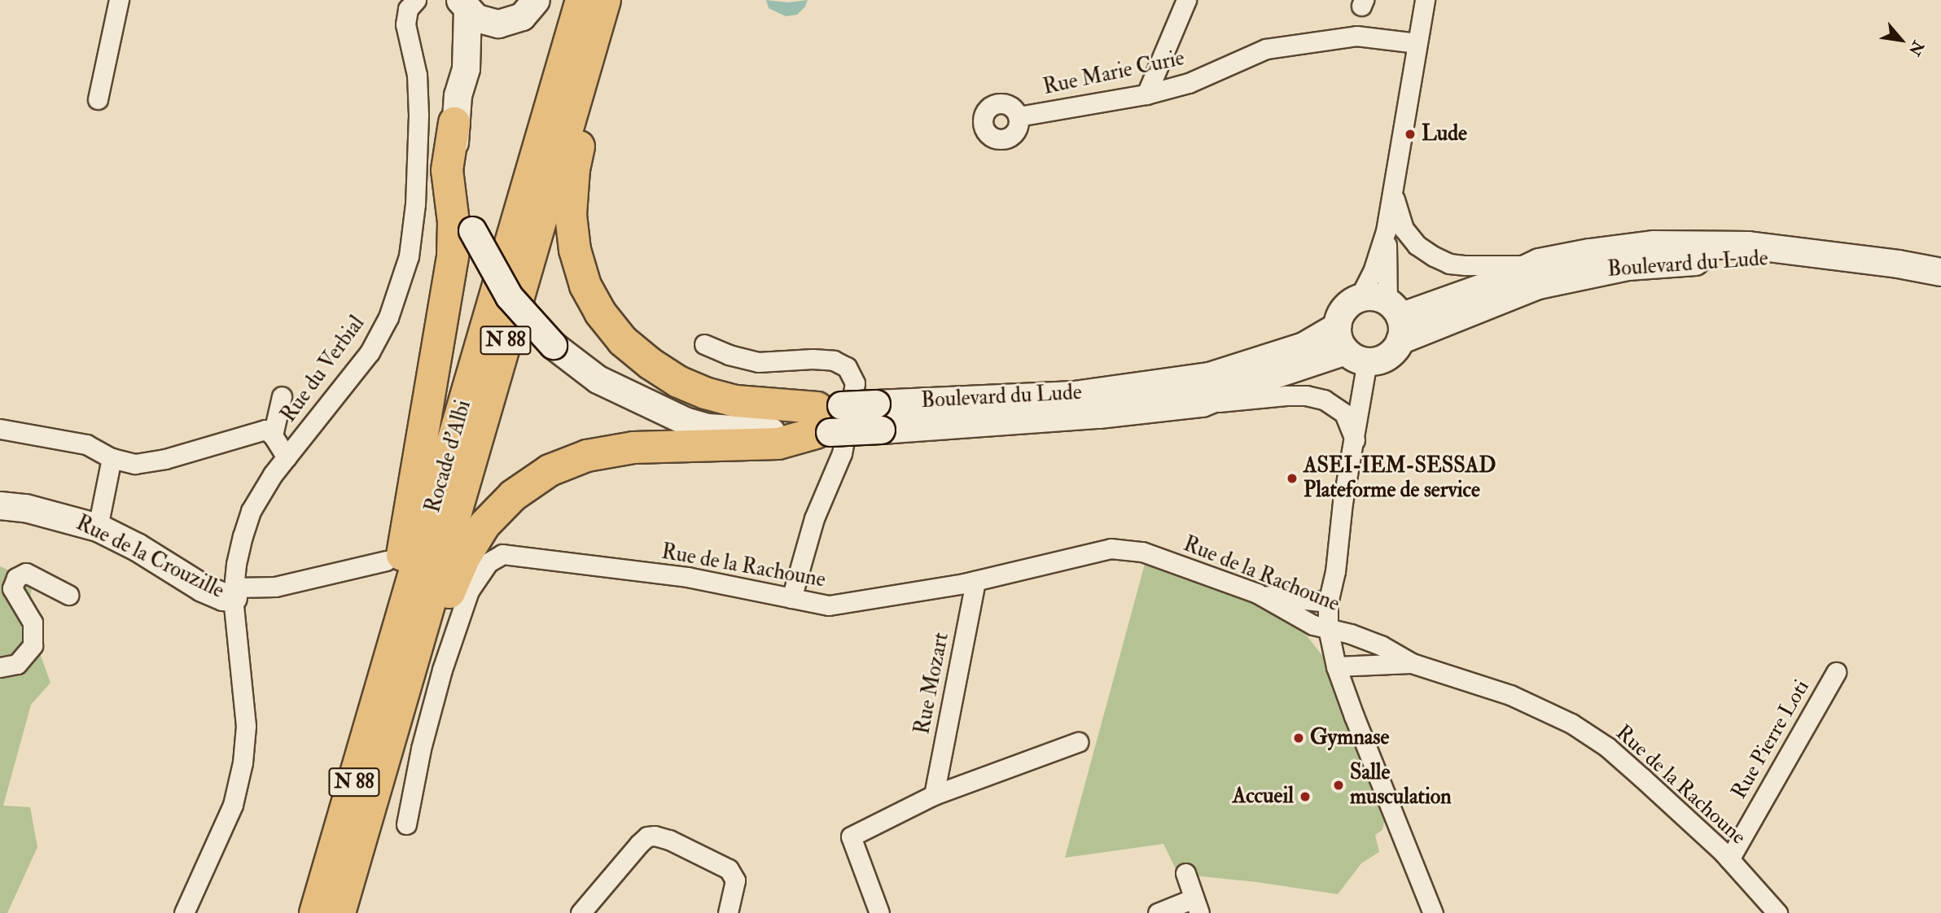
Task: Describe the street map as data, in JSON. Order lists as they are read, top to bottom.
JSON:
{
  "streets": {
    "highway": ["N 88", "Rocade d'Albi"],
    "main road": ["Boulevard du Lude", "Rue de la Crouzille"],
    "street": [
      "Rue Marie Curie",
      "Rue du Verbial",
      "Rue de la Rachoune",
      "Rue Mozart",
      "Rue Pierre Loti"
    ]
  },
  "crossings": [
    ["Rue du Verbial", "Rue de la Crouzille"],
    ["Rue de la Rachoune", "Rue Mozart"],
    ["Rue de la Rachoune", "Rue Pierre Loti"]
  ],
  "places": [
    "Lude",
    "ASEI-IEM-SESSAD Plateforme de service",
    "Gymnase",
    "Salle musculation",
    "Accueil"
  ],
  "north": "bottom right"
}
